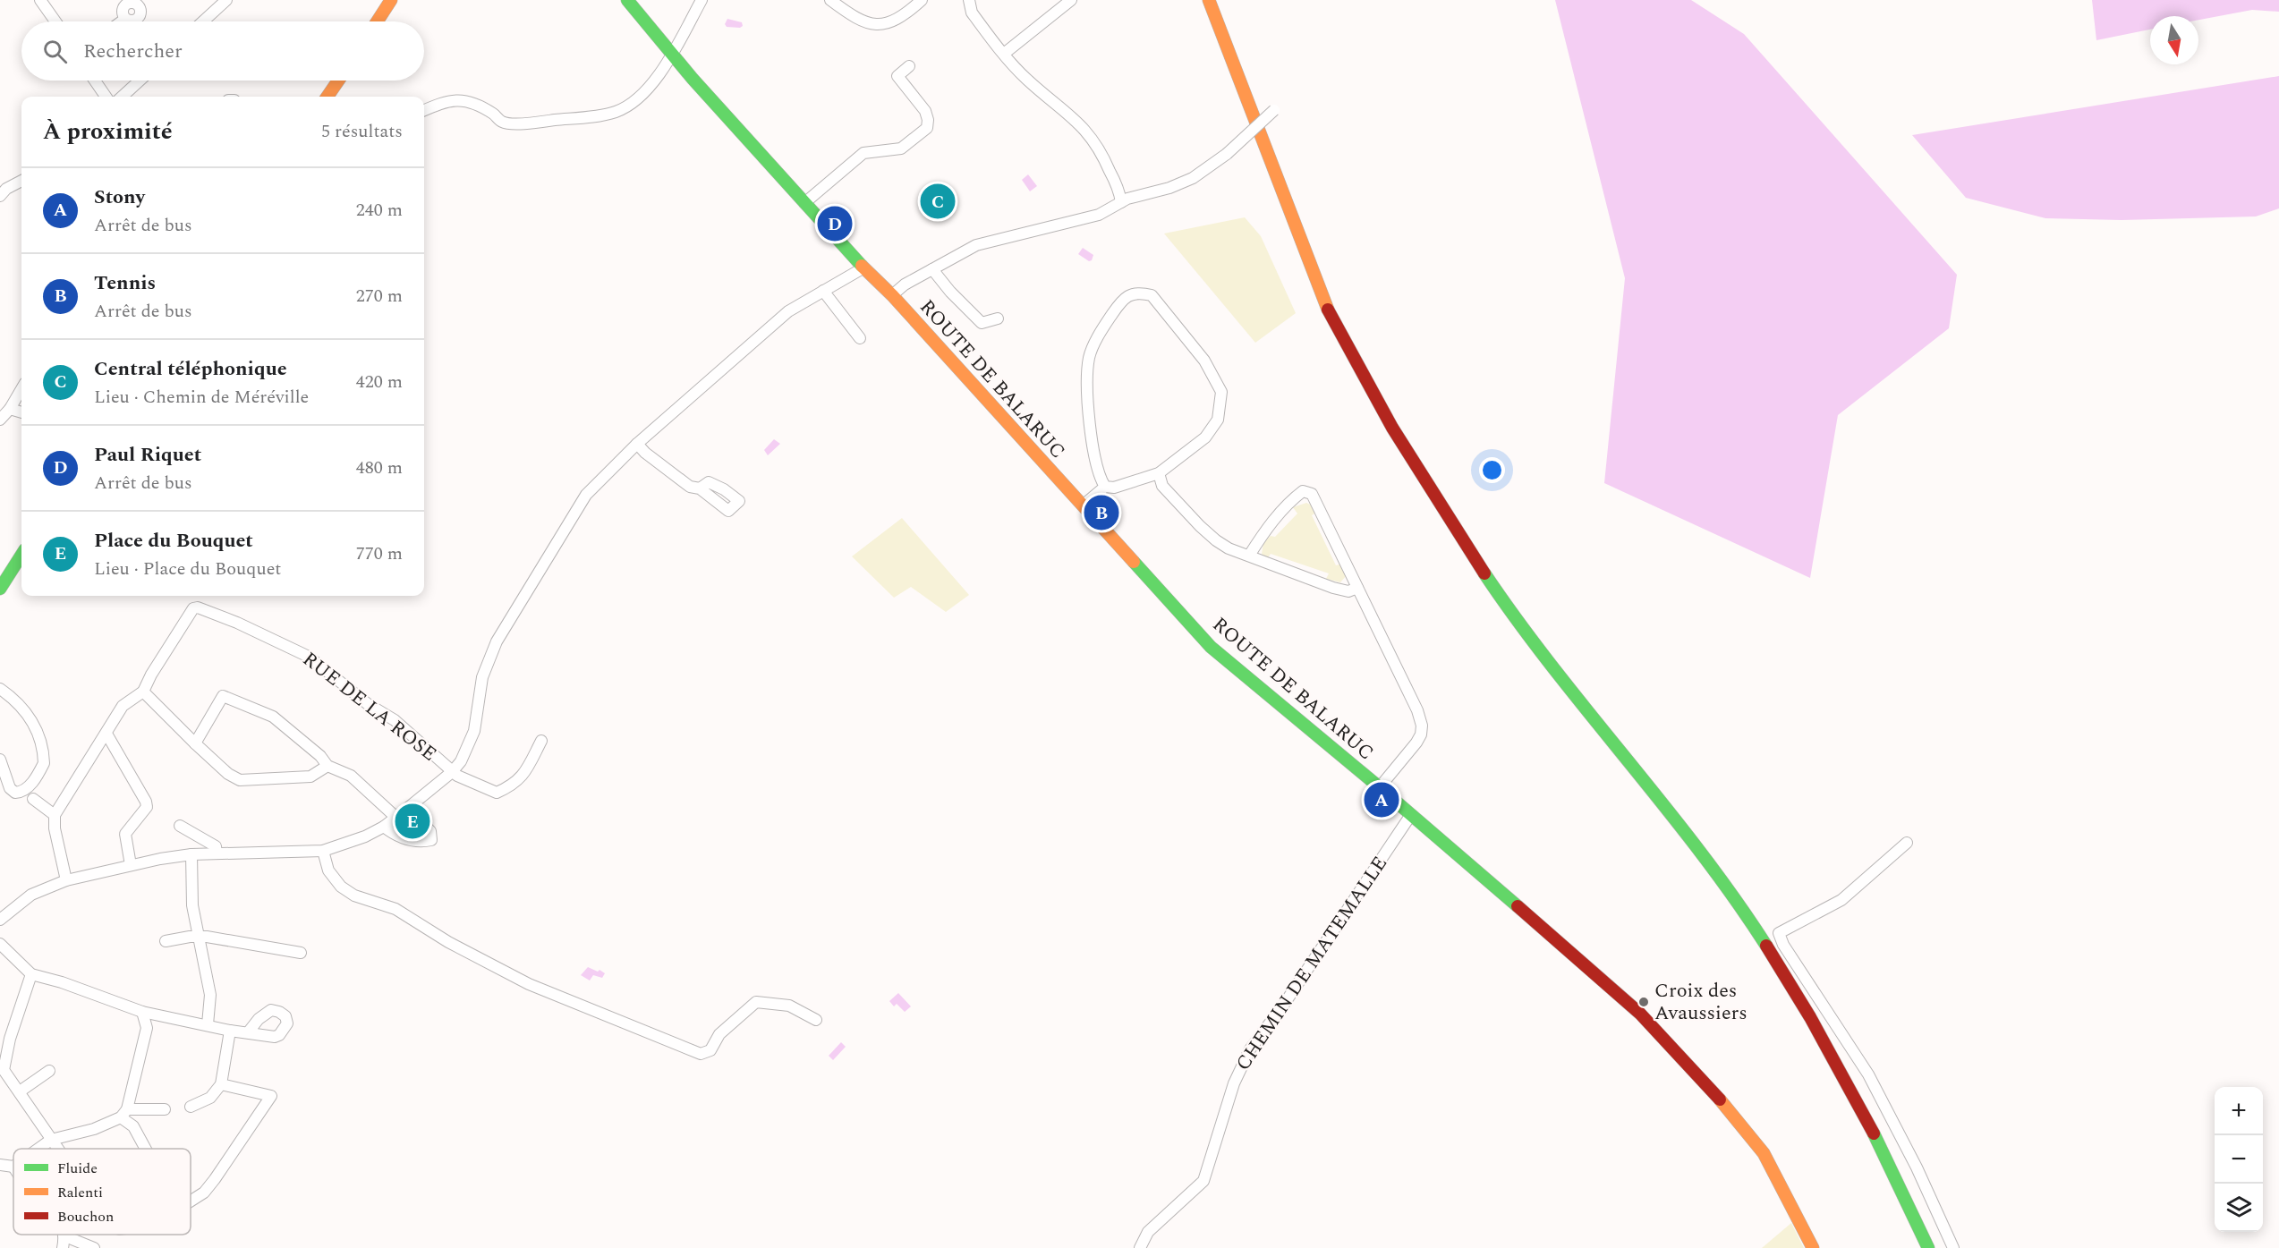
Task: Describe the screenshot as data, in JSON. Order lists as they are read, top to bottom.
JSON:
{
  "streets": {
    "street": ["ROUTE DE BALARUC", "RUE DE LA ROSE", "CHEMIN DE MATEMALLE"]
  },
  "crossings": [
    ["ROUTE DE BALARUC", "CHEMIN DE MATEMALLE"]
  ],
  "places": ["Croix des Avaussiers"],
  "legend": ["Fluide", "Ralenti", "Bouchon"],
  "north": "bottom",
  "page": {
    "search": "Rechercher",
    "heading": ["À proximité", "5 résultats"],
    "list": [
      {
        "mark": "A",
        "name": "Stony",
        "note": "Arrêt de bus",
        "value": "240 m"
      },
      {
        "mark": "B",
        "name": "Tennis",
        "note": "Arrêt de bus",
        "value": "270 m"
      },
      {
        "mark": "C",
        "name": "Central téléphonique",
        "note": "Lieu · Chemin de Méréville",
        "value": "420 m"
      },
      {
        "mark": "D",
        "name": "Paul Riquet",
        "note": "Arrêt de bus",
        "value": "480 m"
      },
      {
        "mark": "E",
        "name": "Place du Bouquet",
        "note": "Lieu · Place du Bouquet",
        "value": "770 m"
      }
    ],
    "pins": [
      "C",
      "D",
      "B",
      "A",
      "E"
    ],
    "map_buttons": ["+", "−"]
  }
}
